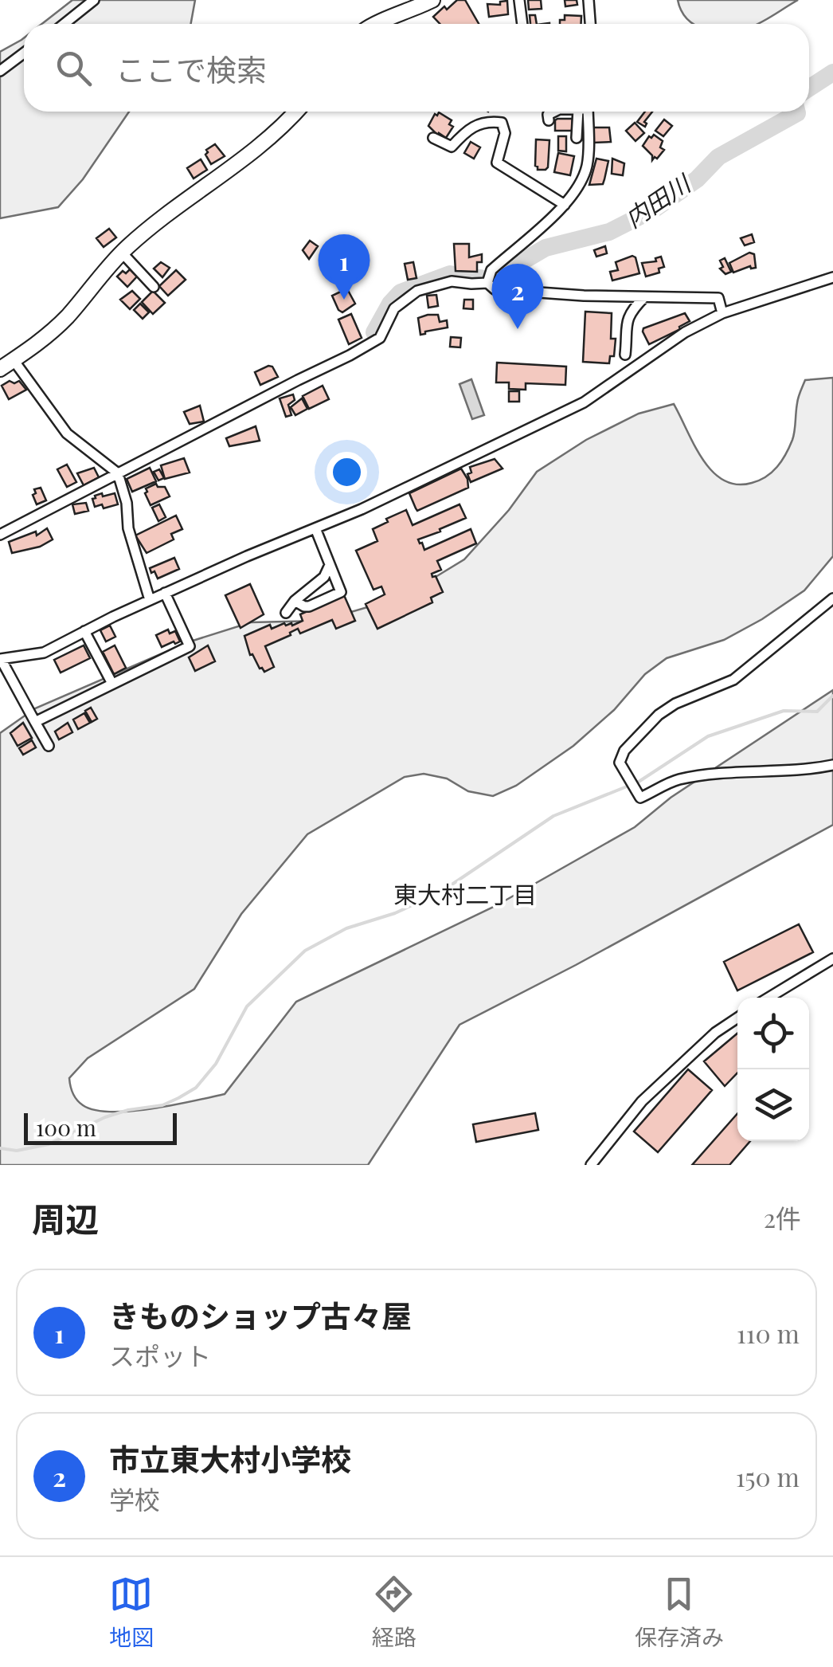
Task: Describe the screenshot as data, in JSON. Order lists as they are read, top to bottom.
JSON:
{
  "districts": ["東大村二丁目"],
  "water": ["内田川"],
  "scale_bar": "100 m",
  "page": {
    "search": "ここで検索",
    "pins": ["1", "2"],
    "scale": "100 m",
    "heading": ["周辺", "2件"],
    "list": [
      {
        "mark": "1",
        "name": "きものショップ古々屋",
        "note": "スポット",
        "value": "110 m"
      },
      {
        "mark": "2",
        "name": "市立東大村小学校",
        "note": "学校",
        "value": "150 m"
      }
    ],
    "nav": ["地図", "経路", "保存済み"]
  }
}
